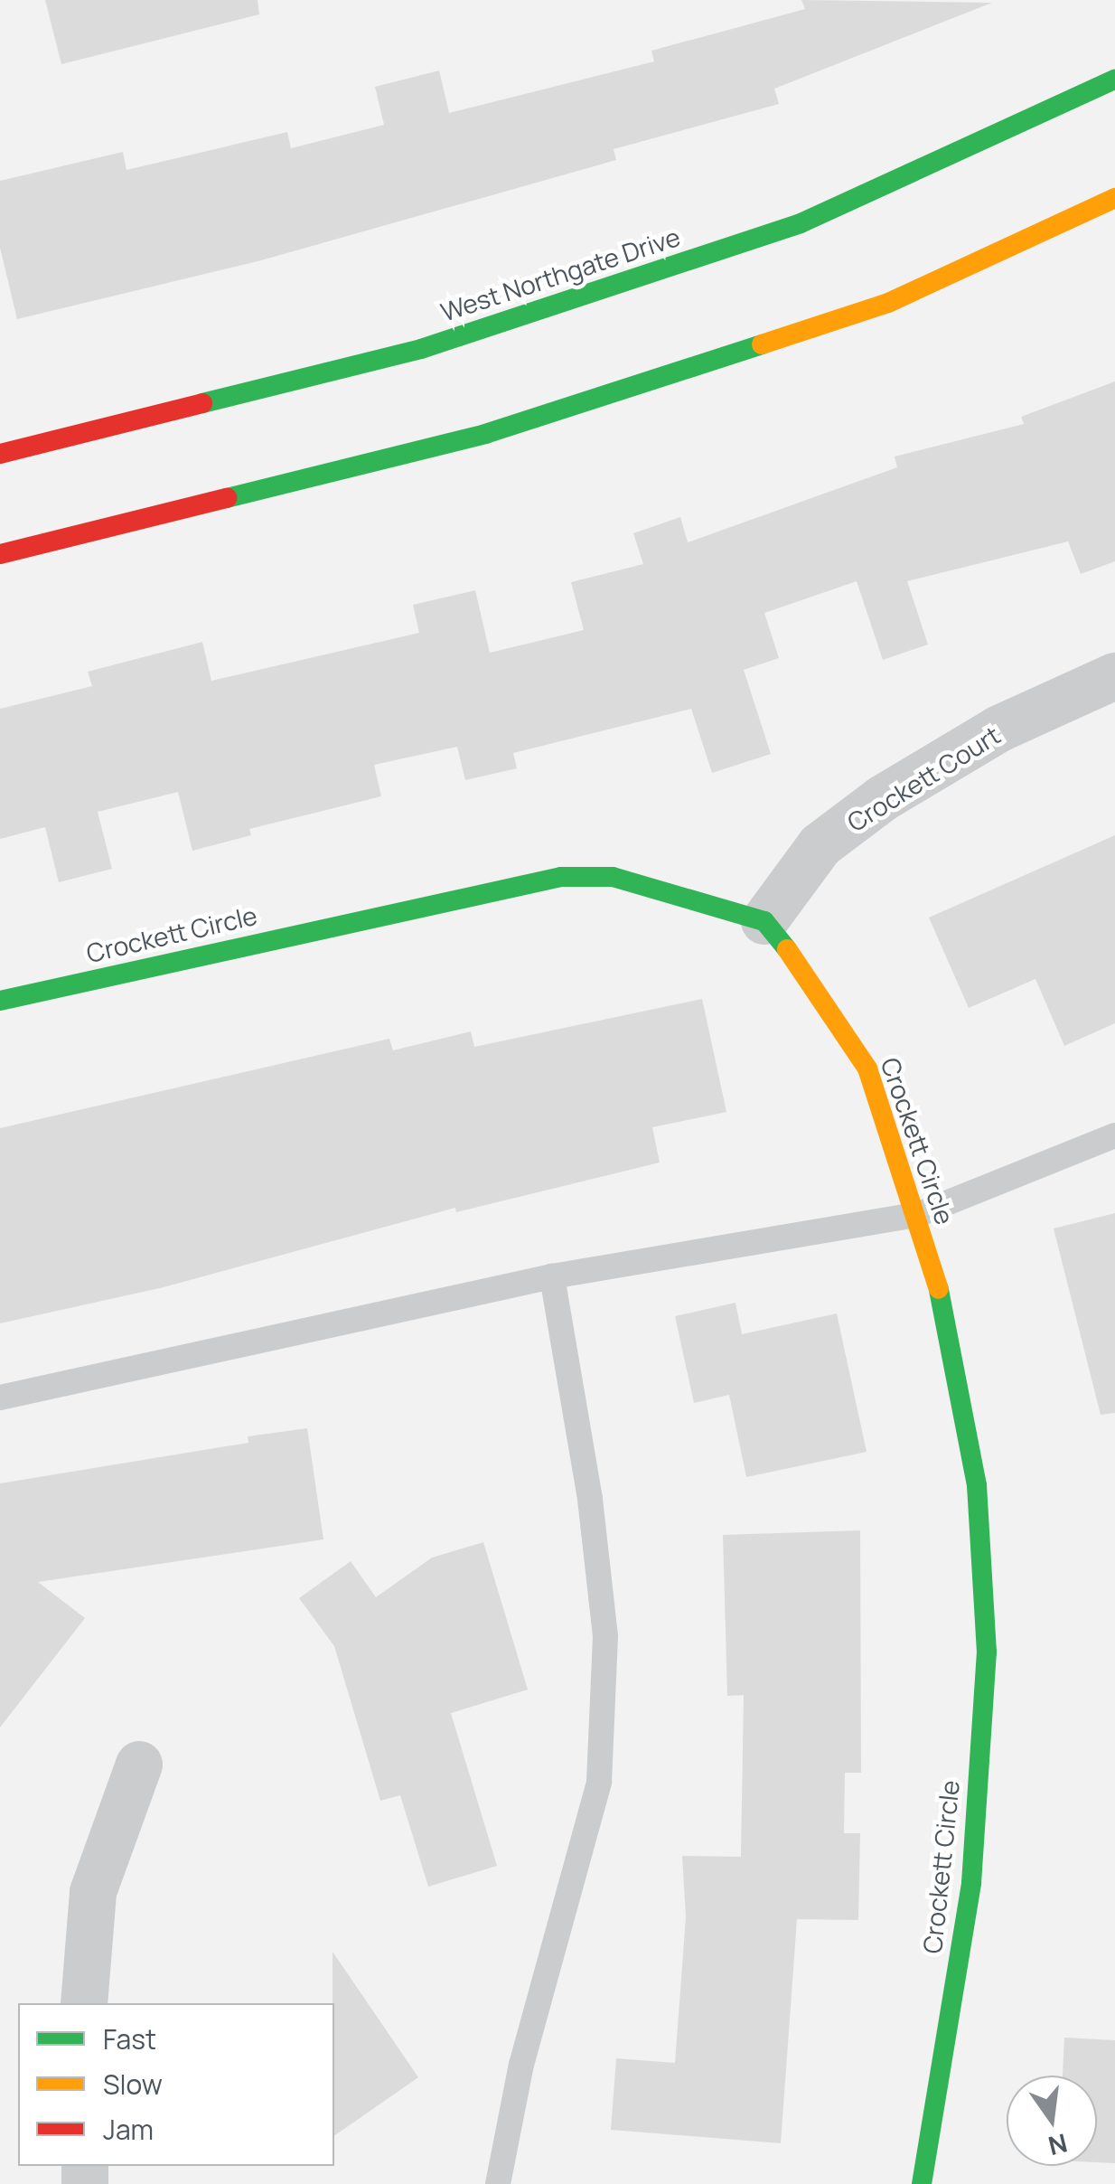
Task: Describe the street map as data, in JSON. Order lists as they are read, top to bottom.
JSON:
{
  "streets": {
    "main road": ["West Northgate Drive", "Crockett Circle"],
    "street": ["Crockett Court"]
  },
  "crossings": [
    ["Crockett Court", "Crockett Circle"]
  ],
  "legend": ["Fast", "Slow", "Jam"],
  "north": "bottom"
}
